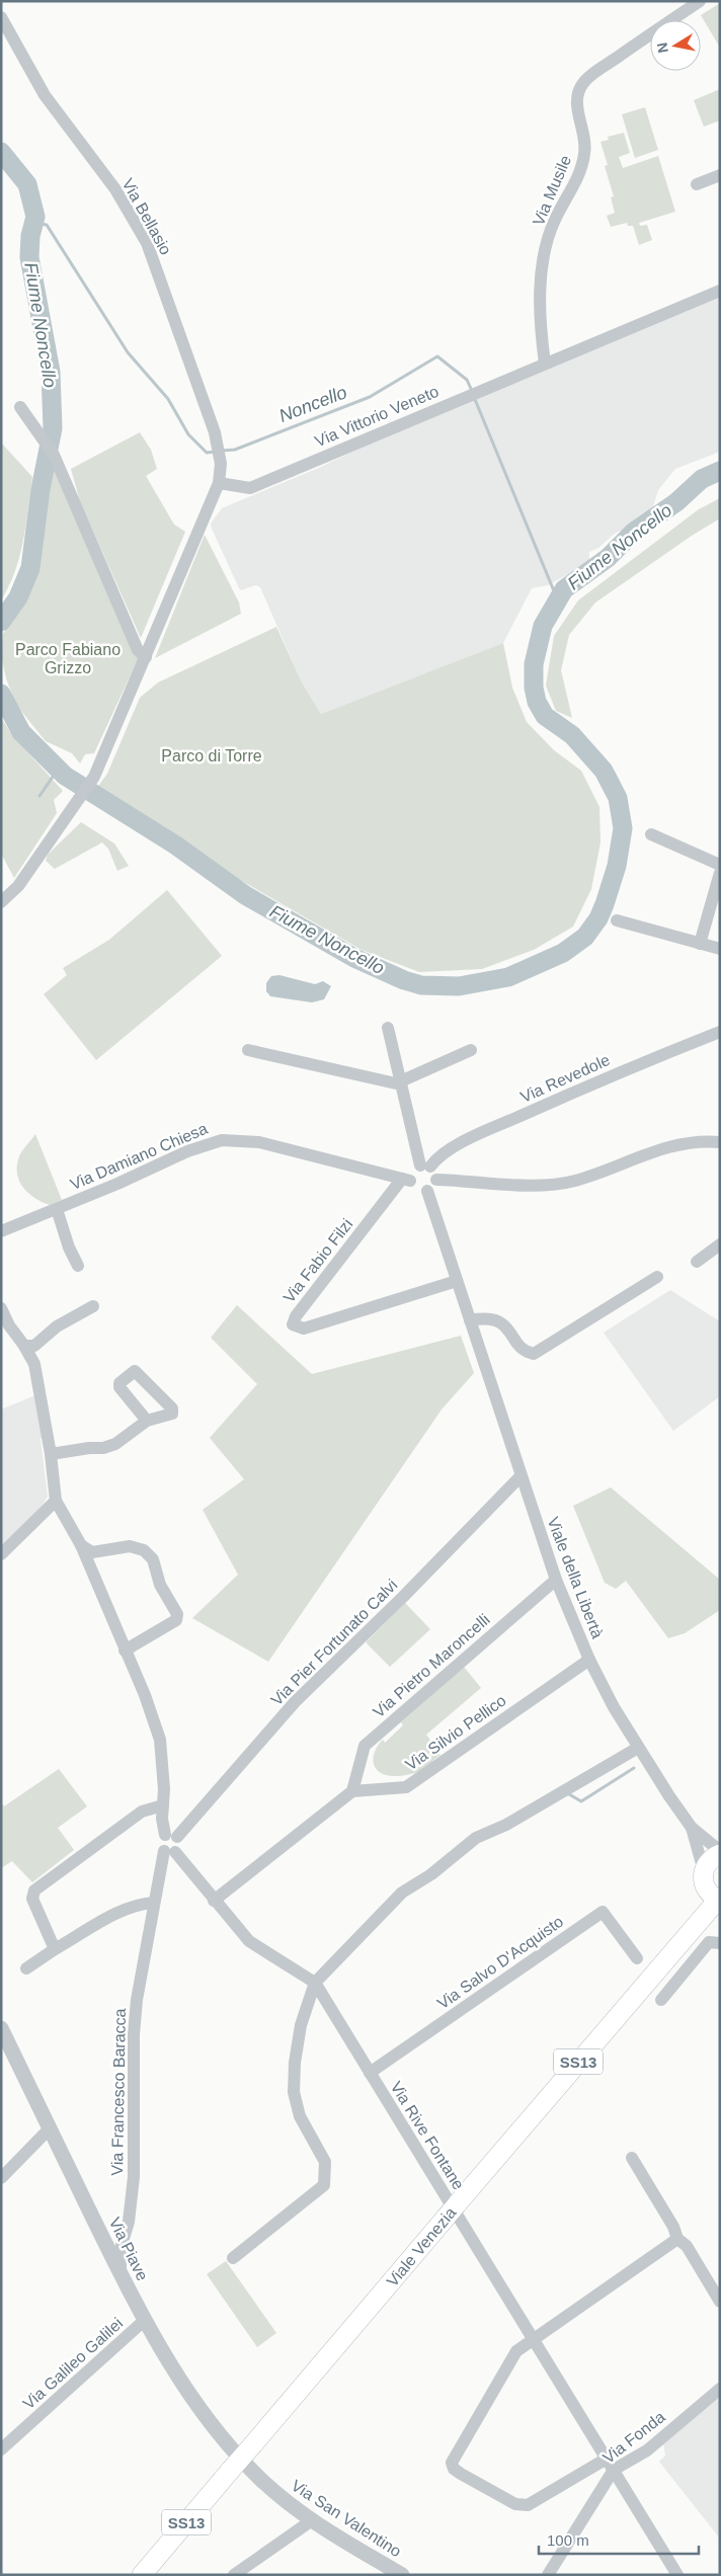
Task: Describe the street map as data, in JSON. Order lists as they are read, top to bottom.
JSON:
{
  "streets": {
    "main road": ["SS13", "Viale Venezia"],
    "street": [
      "Via Musile",
      "Via Bellasio",
      "Via Vittorio Veneto",
      "Via Revedole",
      "Via Damiano Chiesa",
      "Via Fabio Filzi",
      "Viale della Libertà",
      "Via Pier Fortunato Calvi",
      "Via Pietro Maroncelli",
      "Via Silvio Pellico",
      "Via Salvo D'Acquisto",
      "Via Francesco Baracca",
      "Via Rive Fontane",
      "Via Piave",
      "Via Galileo Galilei",
      "Via Fonda",
      "Via San Valentino"
    ]
  },
  "crossings": [
    ["Via Musile", "Via Vittorio Veneto"],
    ["Via Bellasio", "Via Vittorio Veneto"],
    ["Via Revedole", "Via Damiano Chiesa"],
    ["Via Revedole", "Via Fabio Filzi"],
    ["Via Revedole", "Viale della Libertà"],
    ["Via Damiano Chiesa", "Via Fabio Filzi"],
    ["Via Damiano Chiesa", "Viale della Libertà"],
    ["Via Fabio Filzi", "Viale della Libertà"],
    ["Viale della Libertà", "Via Pier Fortunato Calvi"],
    ["Viale della Libertà", "Via Pietro Maroncelli"],
    ["Viale della Libertà", "Via Silvio Pellico"],
    ["Viale della Libertà", "SS13"],
    ["Viale della Libertà", "Viale Venezia"],
    ["Via Pietro Maroncelli", "Via Silvio Pellico"],
    ["Via Salvo D'Acquisto", "Via Rive Fontane"],
    ["SS13", "Viale Venezia"],
    ["Via Francesco Baracca", "Via Rive Fontane"],
    ["Via Francesco Baracca", "Via Piave"],
    ["Via Rive Fontane", "Via Fonda"],
    ["Via Piave", "Via Galileo Galilei"],
    ["Via Piave", "Via San Valentino"]
  ],
  "water": ["Fiume Noncello", "Noncello"],
  "parks": ["Parco Fabiano Grizzo", "Parco di Torre"],
  "scale_bar": "100 m",
  "north": "left"
}
